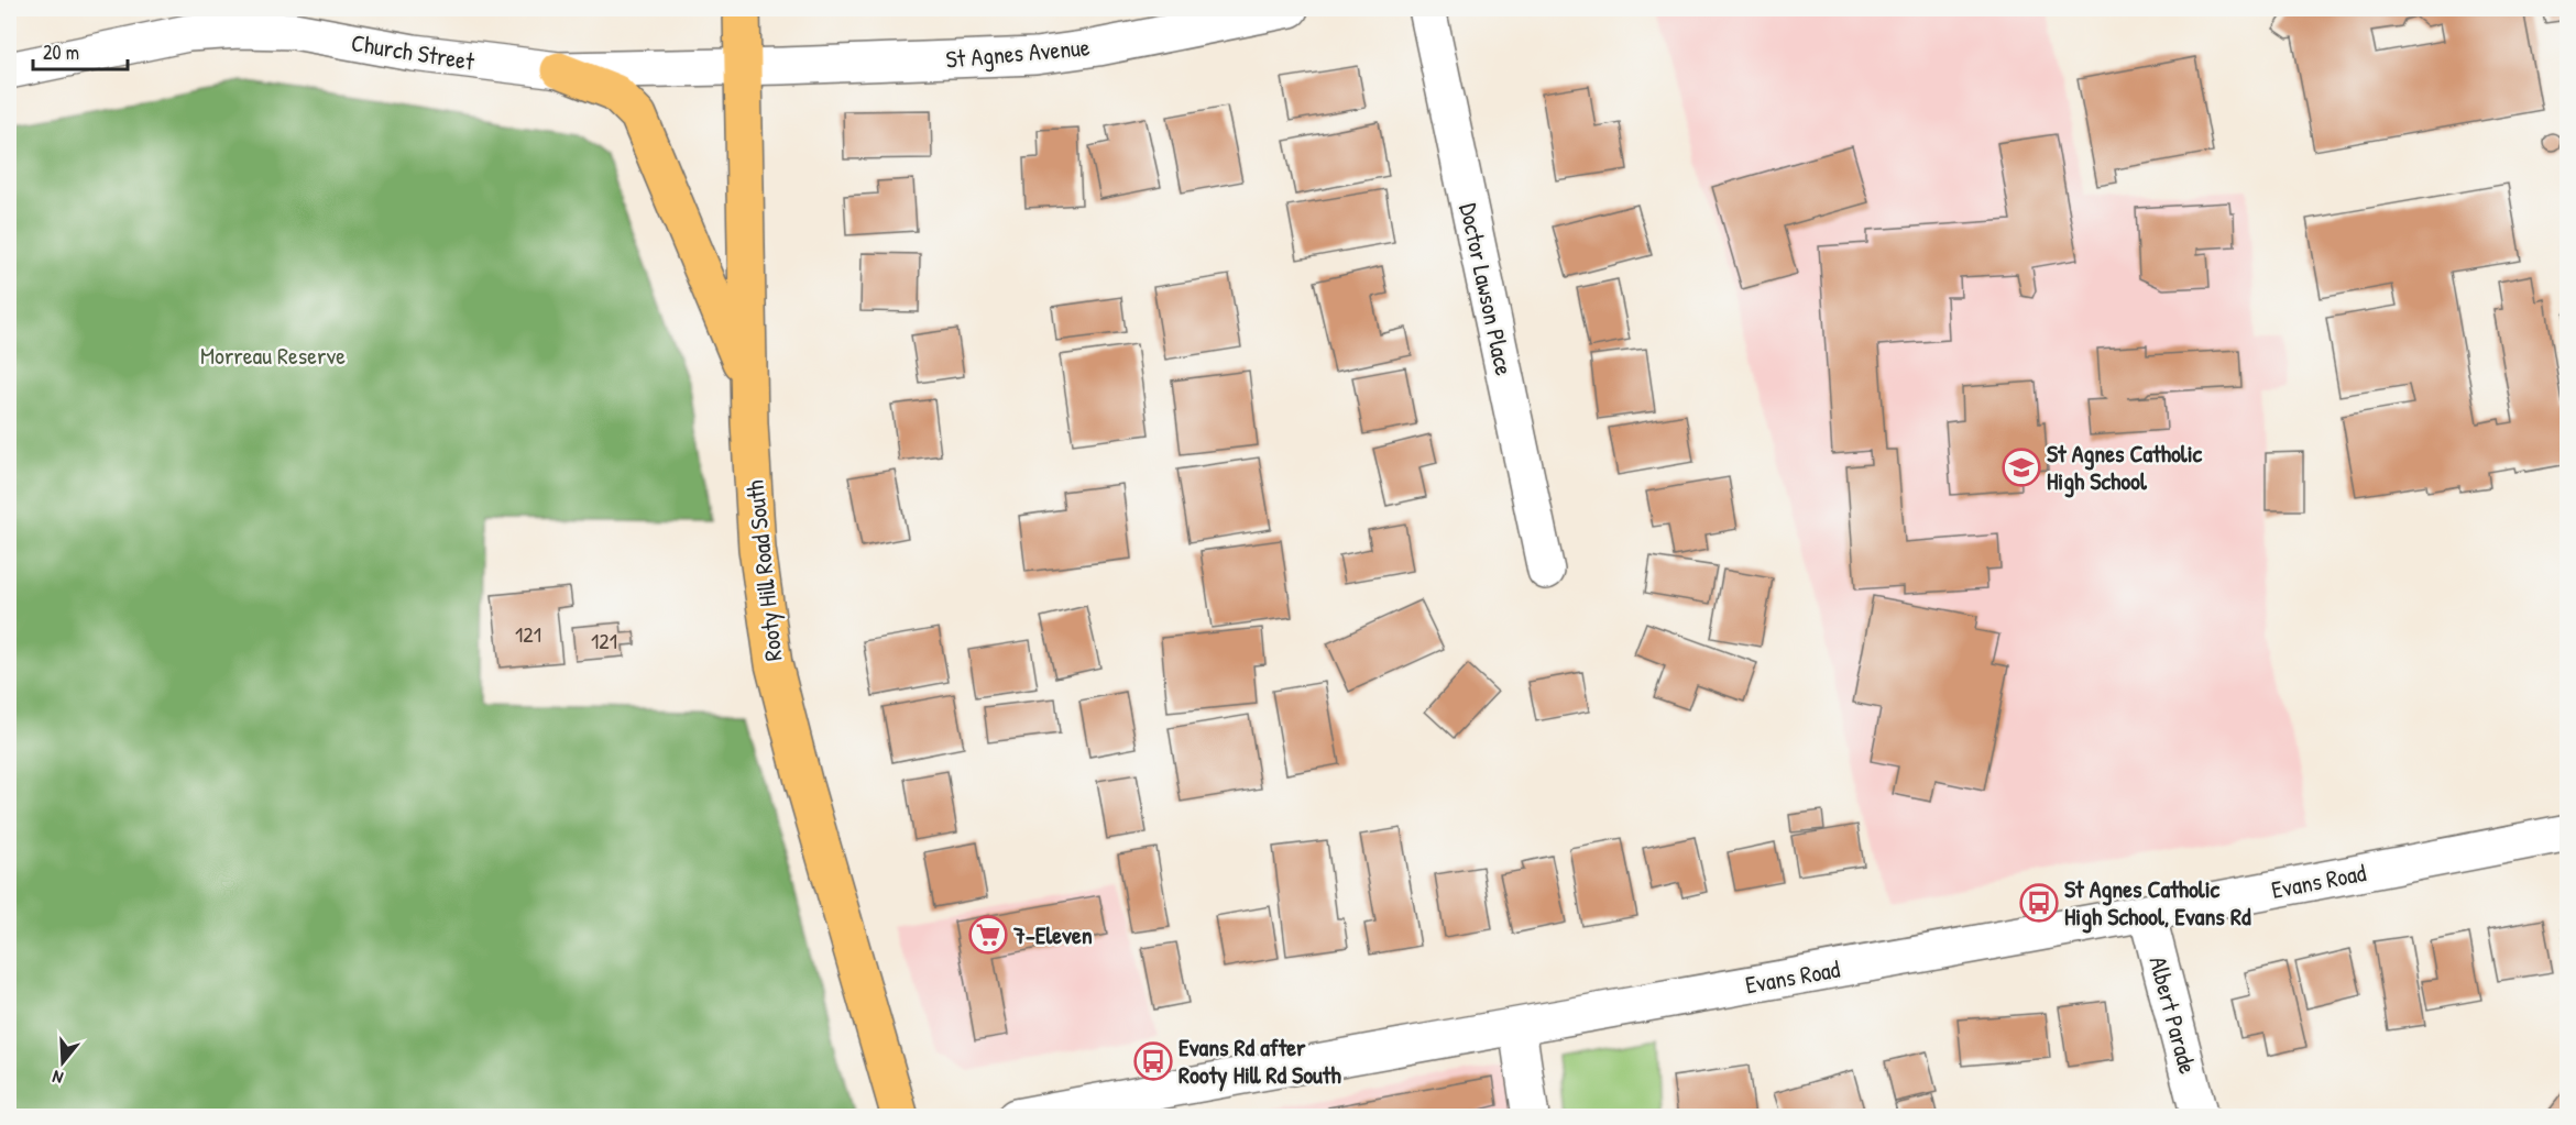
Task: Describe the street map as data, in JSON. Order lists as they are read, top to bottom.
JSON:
{
  "streets": {
    "main road": ["Rooty Hill Road South"],
    "street": [
      "Church Street",
      "St Agnes Avenue",
      "Doctor Lawson Place",
      "Evans Road",
      "Albert Parade"
    ]
  },
  "crossings": [
    ["Church Street", "St Agnes Avenue"],
    ["Church Street", "Rooty Hill Road South"],
    ["St Agnes Avenue", "Rooty Hill Road South"],
    ["Evans Road", "Albert Parade"]
  ],
  "parks": ["Morreau Reserve"],
  "places": {
    "school or university": ["St Agnes Catholic High School"],
    "bus stop": ["St Agnes Catholic High School, Evans Rd", "Evans Rd after Rooty Hill Rd South"],
    "supermarket": ["7-Eleven"]
  },
  "house_numbers": ["121", "121"],
  "scale_bar": "20 m",
  "north": "bottom"
}
